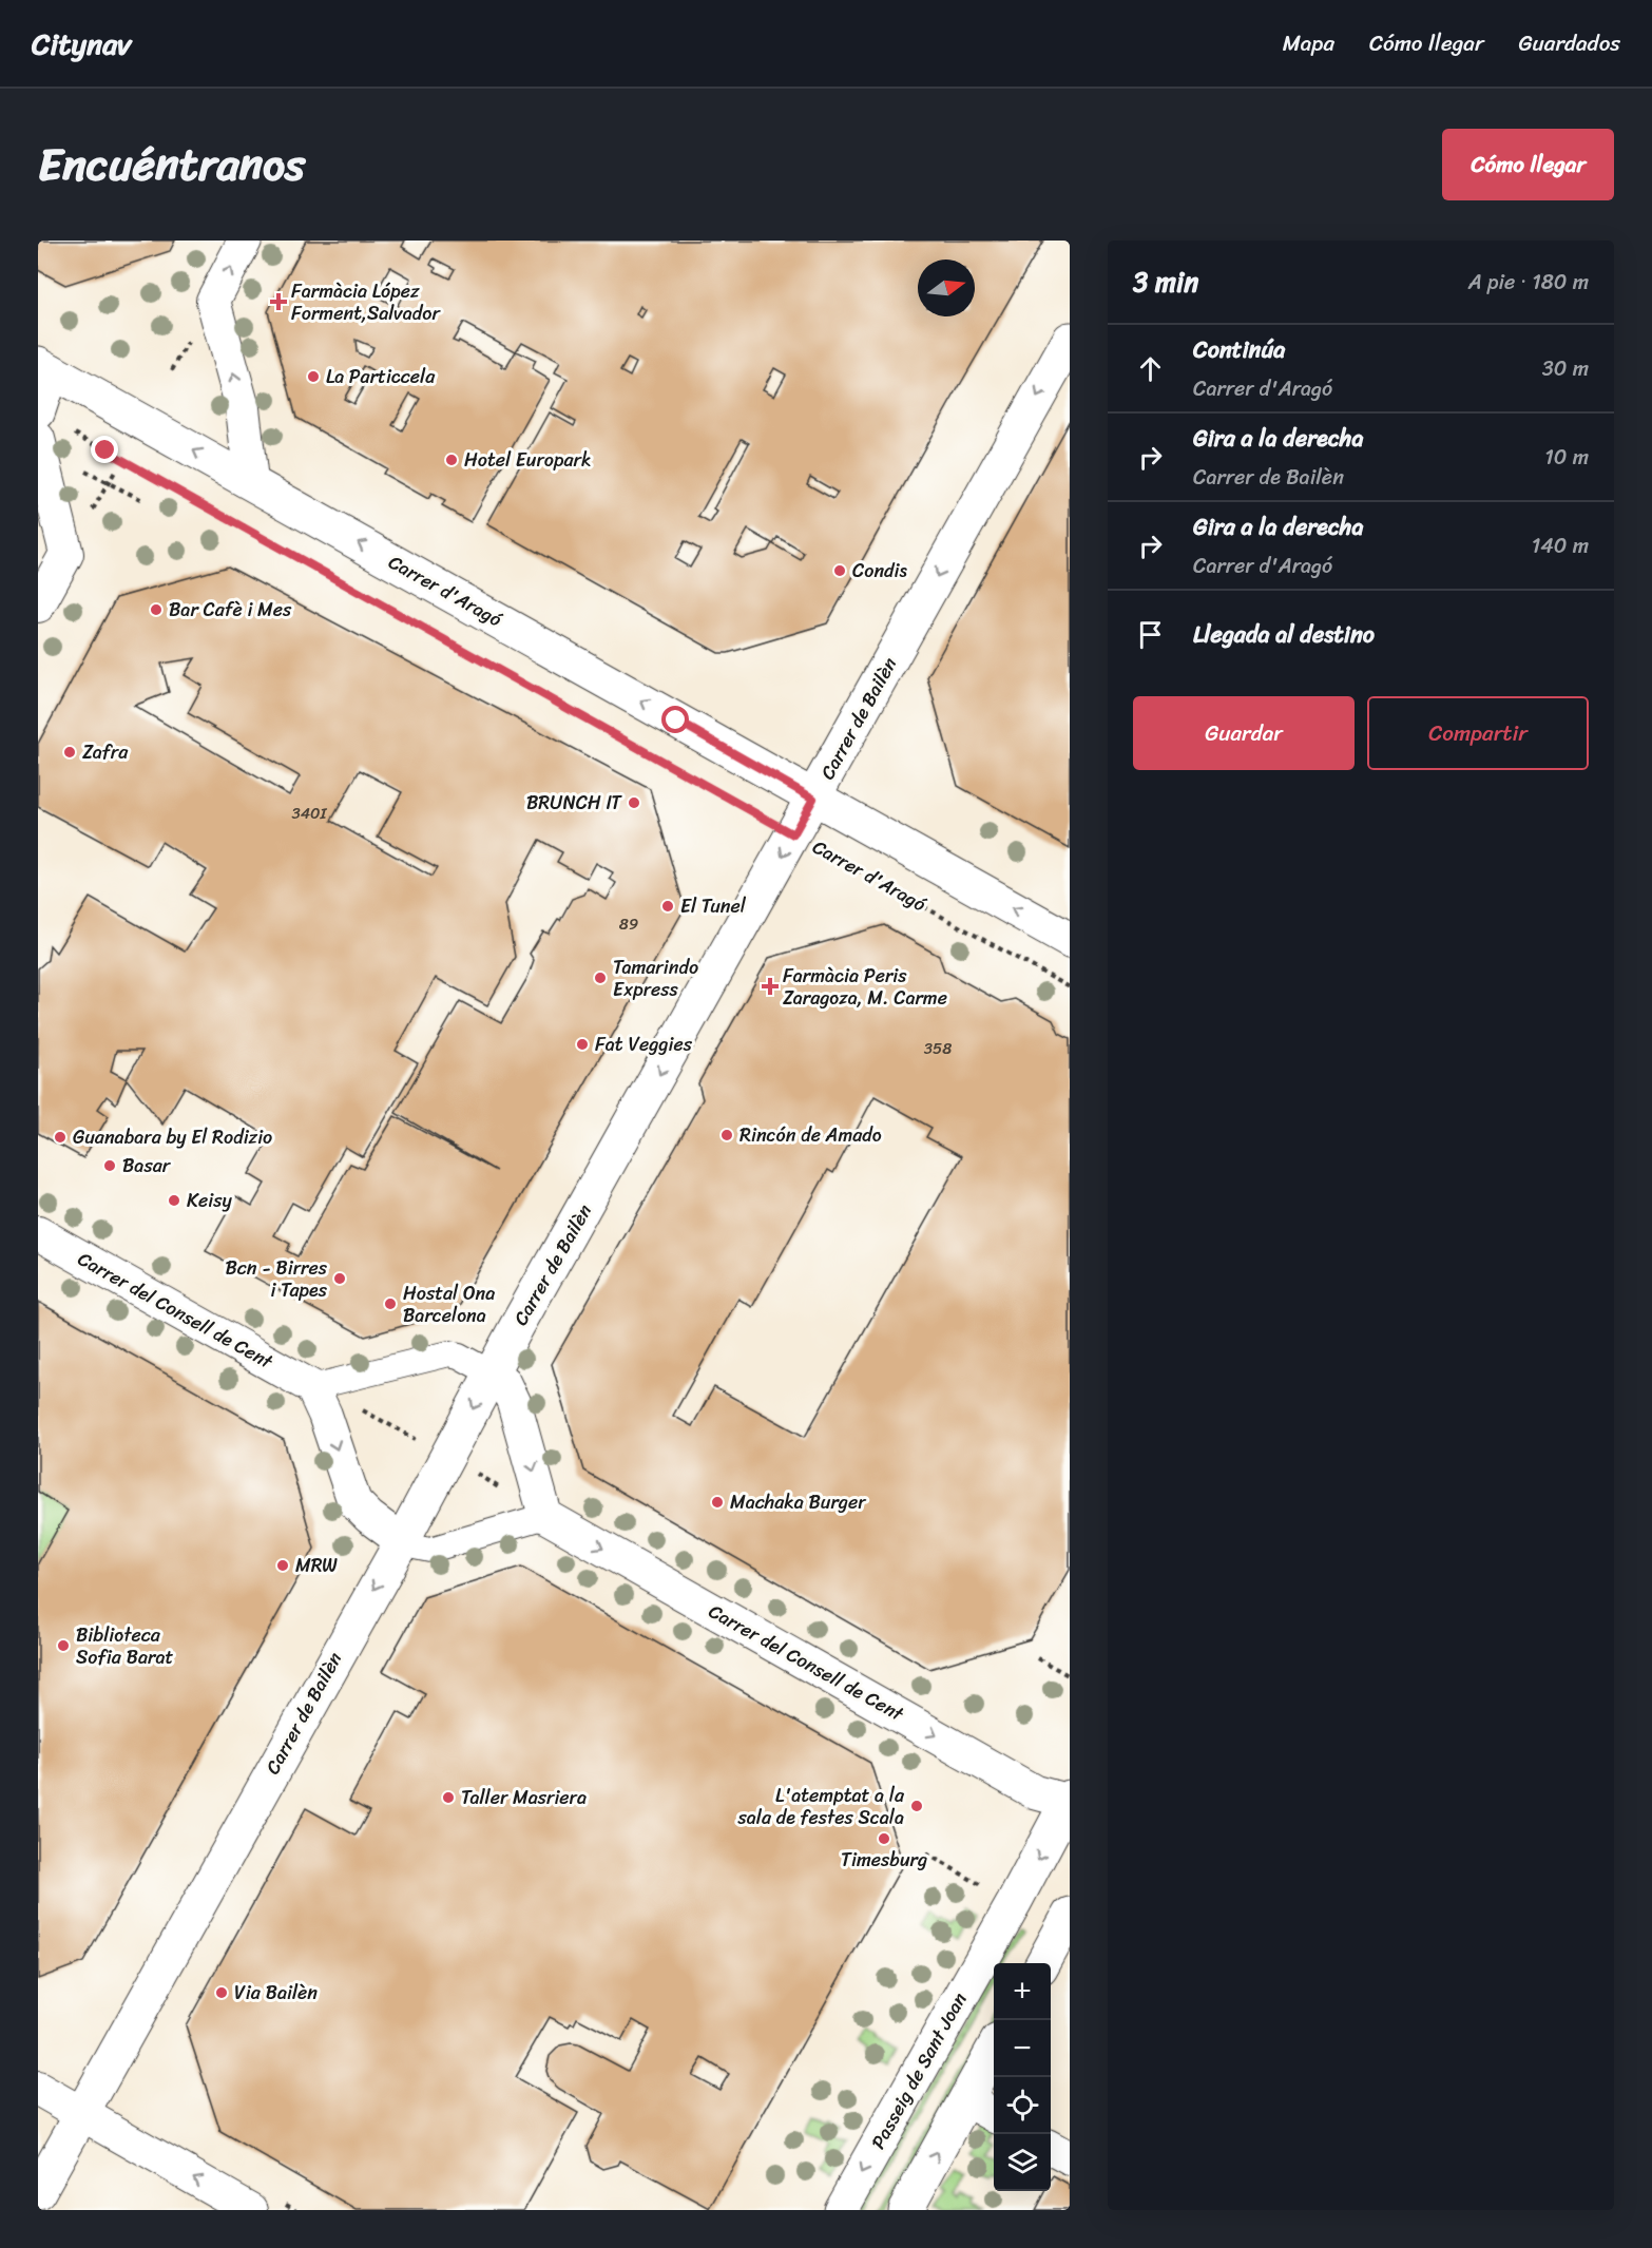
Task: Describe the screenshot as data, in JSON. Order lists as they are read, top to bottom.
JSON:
{
  "streets": {
    "street": [
      "Carrer d'Aragó",
      "Carrer de Bailèn",
      "Carrer del Consell de Cent",
      "Passeig de Sant Joan"
    ]
  },
  "crossings": [
    ["Carrer d'Aragó", "Carrer de Bailèn"],
    ["Carrer del Consell de Cent", "Passeig de Sant Joan"]
  ],
  "one_way": ["Carrer d'Aragó", "Carrer de Bailèn", "Carrer del Consell de Cent"],
  "places": {
    "health": ["Farmàcia López Forment,Salvador", "Farmàcia Peris Zaragoza, M. Carme"],
    "other": [
      "La Particcela",
      "Hotel Europark",
      "Condis",
      "Bar Cafè i Mes",
      "Zafra",
      "BRUNCH IT",
      "El Tunel",
      "Tamarindo Express",
      "Fat Veggies",
      "Rincón de Amado",
      "Guanabara by El Rodizio",
      "Basar",
      "Keisy",
      "Bcn - Birres i Tapes",
      "Hostal Ona Barcelona",
      "Machaka Burger",
      "MRW",
      "Biblioteca Sofia Barat",
      "Taller Masriera",
      "L'atemptat a la sala de festes Scala",
      "Timesburg",
      "Via Bailèn"
    ]
  },
  "house_numbers": ["340I", "89", "358"],
  "north": "right",
  "page": {
    "header": "Citynav",
    "nav": ["Mapa", "Cómo llegar", "Guardados"],
    "title": "Encuéntranos",
    "buttons": [
      "Cómo llegar",
      ["Guardar", "Compartir"]
    ],
    "heading": ["3 min", "A pie · 180 m"],
    "list": [
      ["Continúa", "Carrer d'Aragó", "30 m"],
      ["Gira a la derecha", "Carrer de Bailèn", "10 m"],
      ["Gira a la derecha", "Carrer d'Aragó", "140 m"],
      "Llegada al destino"
    ],
    "map_buttons": ["+", "−"]
  }
}
